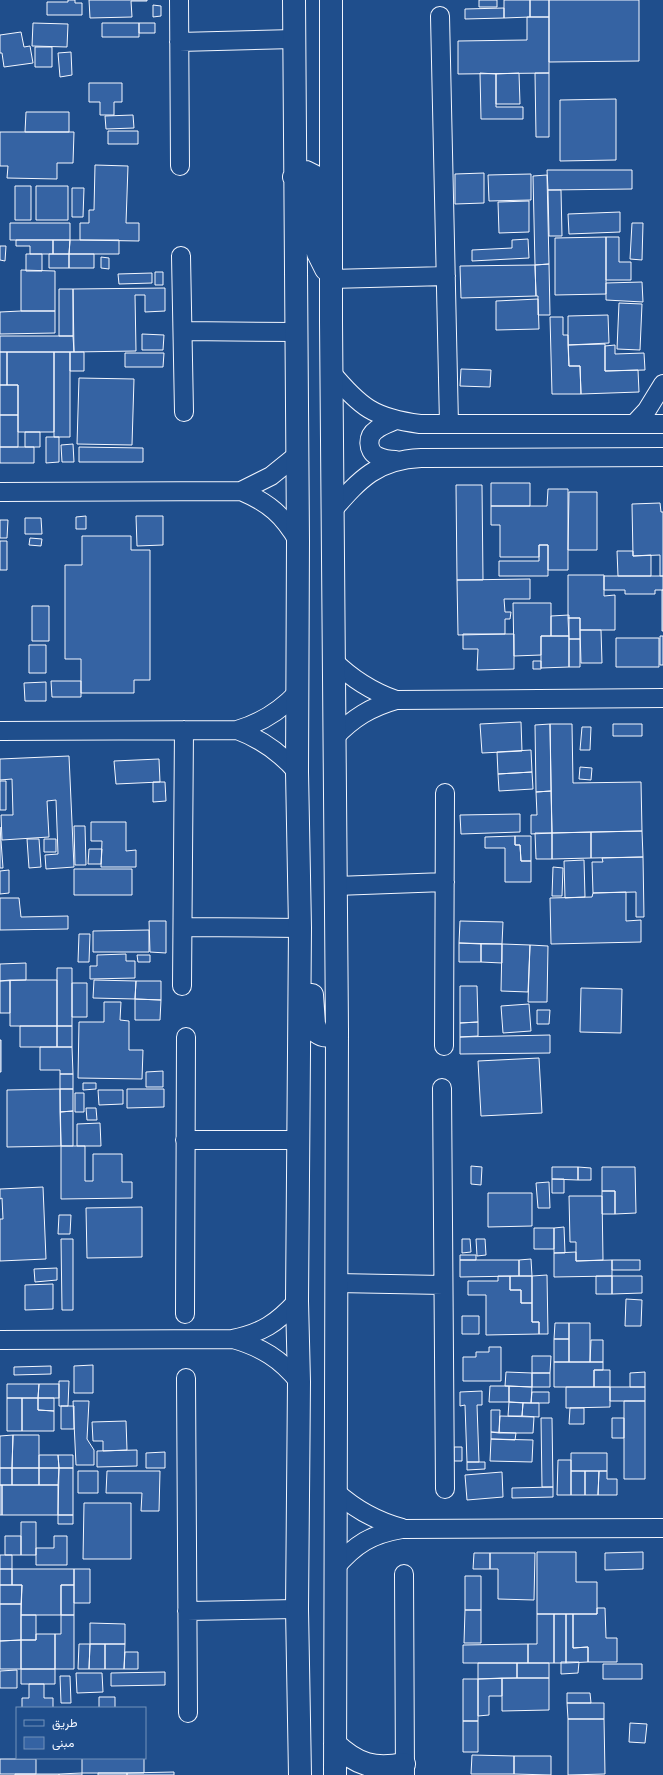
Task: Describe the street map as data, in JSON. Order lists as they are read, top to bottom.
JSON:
{
  "legend": ["طريق", "مبنى"]
}
